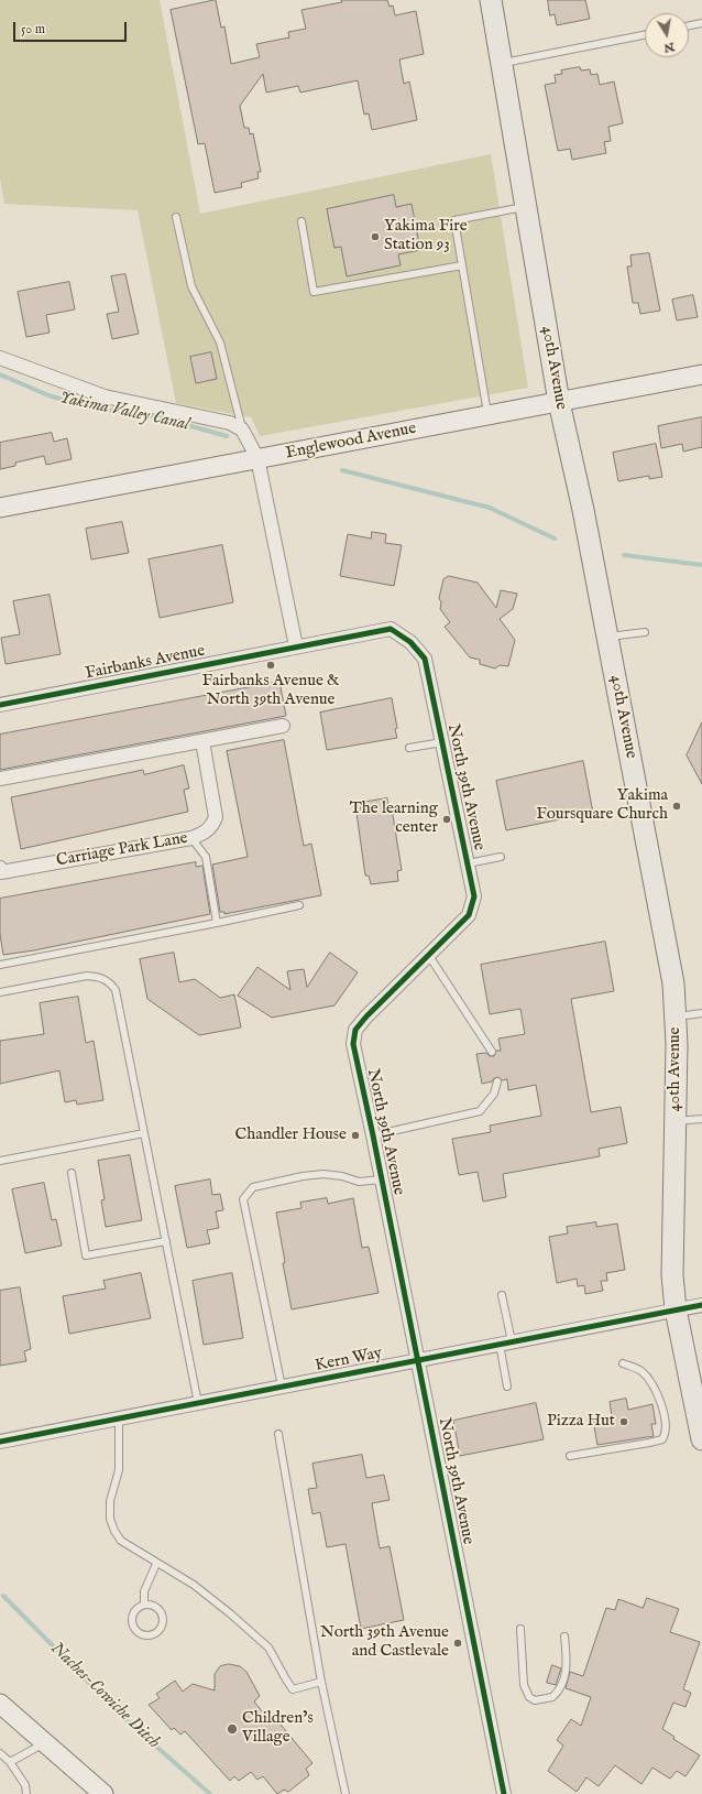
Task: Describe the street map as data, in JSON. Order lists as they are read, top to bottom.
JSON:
{
  "streets": {
    "main road": ["40th Avenue"],
    "street": [
      "Englewood Avenue",
      "Fairbanks Avenue",
      "North 39th Avenue",
      "Carriage Park Lane",
      "Kern Way"
    ]
  },
  "crossings": [
    ["40th Avenue", "Englewood Avenue"],
    ["40th Avenue", "Kern Way"],
    ["Fairbanks Avenue", "North 39th Avenue"],
    ["North 39th Avenue", "Kern Way"]
  ],
  "water": ["Yakima Valley Canal", "Naches-Cowiche Ditch"],
  "places": [
    "Yakima Fire Station 93",
    "Fairbanks Avenue & North 39th Avenue",
    "Yakima Foursquare Church",
    "The learning center",
    "Chandler House",
    "Pizza Hut",
    "North 39th Avenue and Castlevale",
    "Children’s Village"
  ],
  "scale_bar": "50 m",
  "north": "bottom"
}
